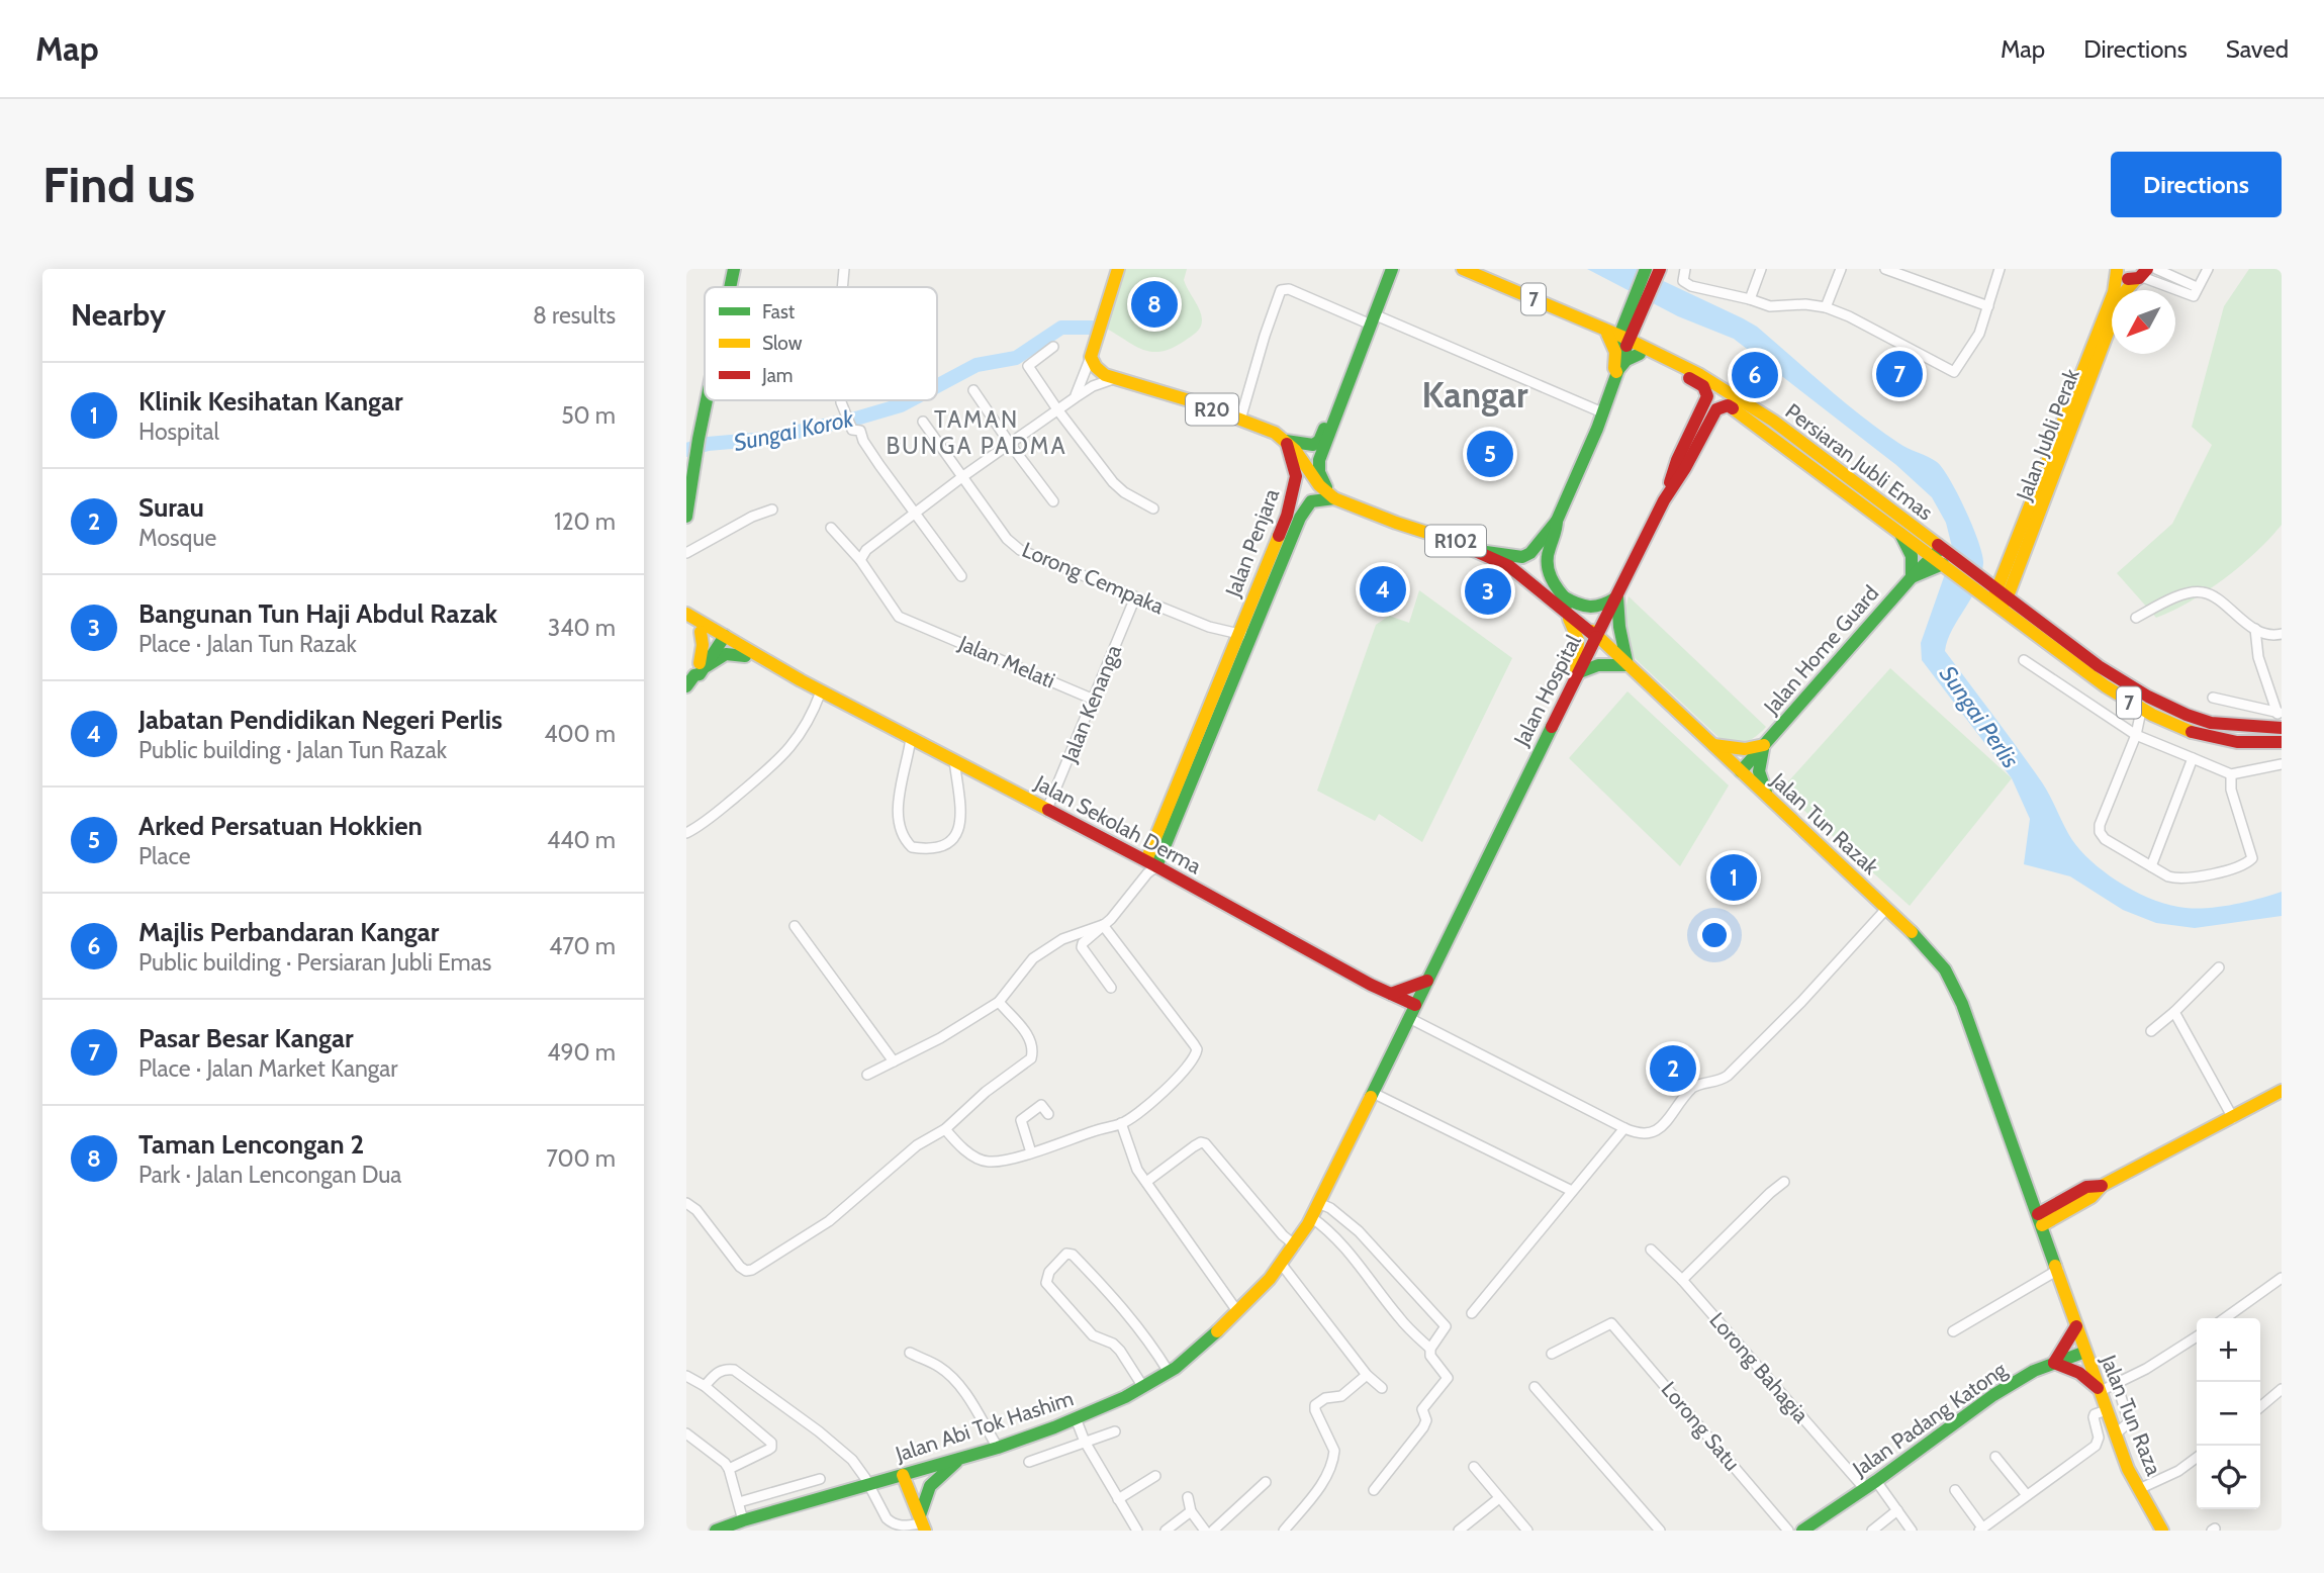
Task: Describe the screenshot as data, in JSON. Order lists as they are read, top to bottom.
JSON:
{
  "streets": {
    "main road": [
      "7",
      "R20",
      "Jalan Jubli Perak",
      "Persiaran Jubli Emas",
      "R102",
      "Jalan Penjara",
      "Jalan Home Guard",
      "Jalan Hospital",
      "Jalan Tun Razak",
      "Jalan Sekolah Derma",
      "Jalan Tun Raza",
      "Jalan Padang Katong",
      "Jalan Abi Tok Hashim"
    ],
    "street": [
      "Lorong Cempaka",
      "Jalan Melati",
      "Jalan Kenanga",
      "Lorong Bahagia",
      "Lorong Satu"
    ]
  },
  "crossings": [
    ["7", "Jalan Jubli Perak"],
    ["7", "Persiaran Jubli Emas"],
    ["R20", "Jalan Penjara"],
    ["R20", "Jalan Tun Razak"],
    ["Persiaran Jubli Emas", "Jalan Hospital"],
    ["Jalan Penjara", "Lorong Cempaka"],
    ["Jalan Penjara", "Jalan Sekolah Derma"],
    ["Lorong Cempaka", "Jalan Kenanga"],
    ["Jalan Home Guard", "Jalan Tun Razak"],
    ["Jalan Melati", "Jalan Kenanga"],
    ["Jalan Hospital", "Jalan Tun Razak"],
    ["Jalan Hospital", "Jalan Sekolah Derma"],
    ["Jalan Hospital", "Jalan Abi Tok Hashim"],
    ["Jalan Kenanga", "Jalan Sekolah Derma"],
    ["Jalan Tun Razak", "Jalan Tun Raza"],
    ["Jalan Tun Razak", "Jalan Padang Katong"],
    ["Jalan Sekolah Derma", "Jalan Abi Tok Hashim"],
    ["Lorong Bahagia", "Jalan Padang Katong"],
    ["Jalan Tun Raza", "Jalan Padang Katong"]
  ],
  "districts": ["Kangar", "TAMAN BUNGA PADMA"],
  "water": ["Sungai Korok", "Sungai Perlis"],
  "legend": ["Fast", "Slow", "Jam"],
  "north": "bottom left",
  "page": {
    "header": "Map",
    "nav": ["Map", "Directions", "Saved"],
    "buttons": "Directions",
    "title": "Find us",
    "heading": ["Nearby", "8 results"],
    "pins": [
      "8",
      "7",
      "6",
      "5",
      "4",
      "3",
      "1",
      "2"
    ],
    "list": [
      {
        "mark": "1",
        "name": "Klinik Kesihatan Kangar",
        "note": "Hospital",
        "value": "50 m"
      },
      {
        "mark": "2",
        "name": "Surau",
        "note": "Mosque",
        "value": "120 m"
      },
      {
        "mark": "3",
        "name": "Bangunan Tun Haji Abdul Razak",
        "note": "Place · Jalan Tun Razak",
        "value": "340 m"
      },
      {
        "mark": "4",
        "name": "Jabatan Pendidikan Negeri Perlis",
        "note": "Public building · Jalan Tun Razak",
        "value": "400 m"
      },
      {
        "mark": "5",
        "name": "Arked Persatuan Hokkien",
        "note": "Place",
        "value": "440 m"
      },
      {
        "mark": "6",
        "name": "Majlis Perbandaran Kangar",
        "note": "Public building · Persiaran Jubli Emas",
        "value": "470 m"
      },
      {
        "mark": "7",
        "name": "Pasar Besar Kangar",
        "note": "Place · Jalan Market Kangar",
        "value": "490 m"
      },
      {
        "mark": "8",
        "name": "Taman Lencongan 2",
        "note": "Park · Jalan Lencongan Dua",
        "value": "700 m"
      }
    ],
    "map_buttons": ["+", "−"]
  }
}
